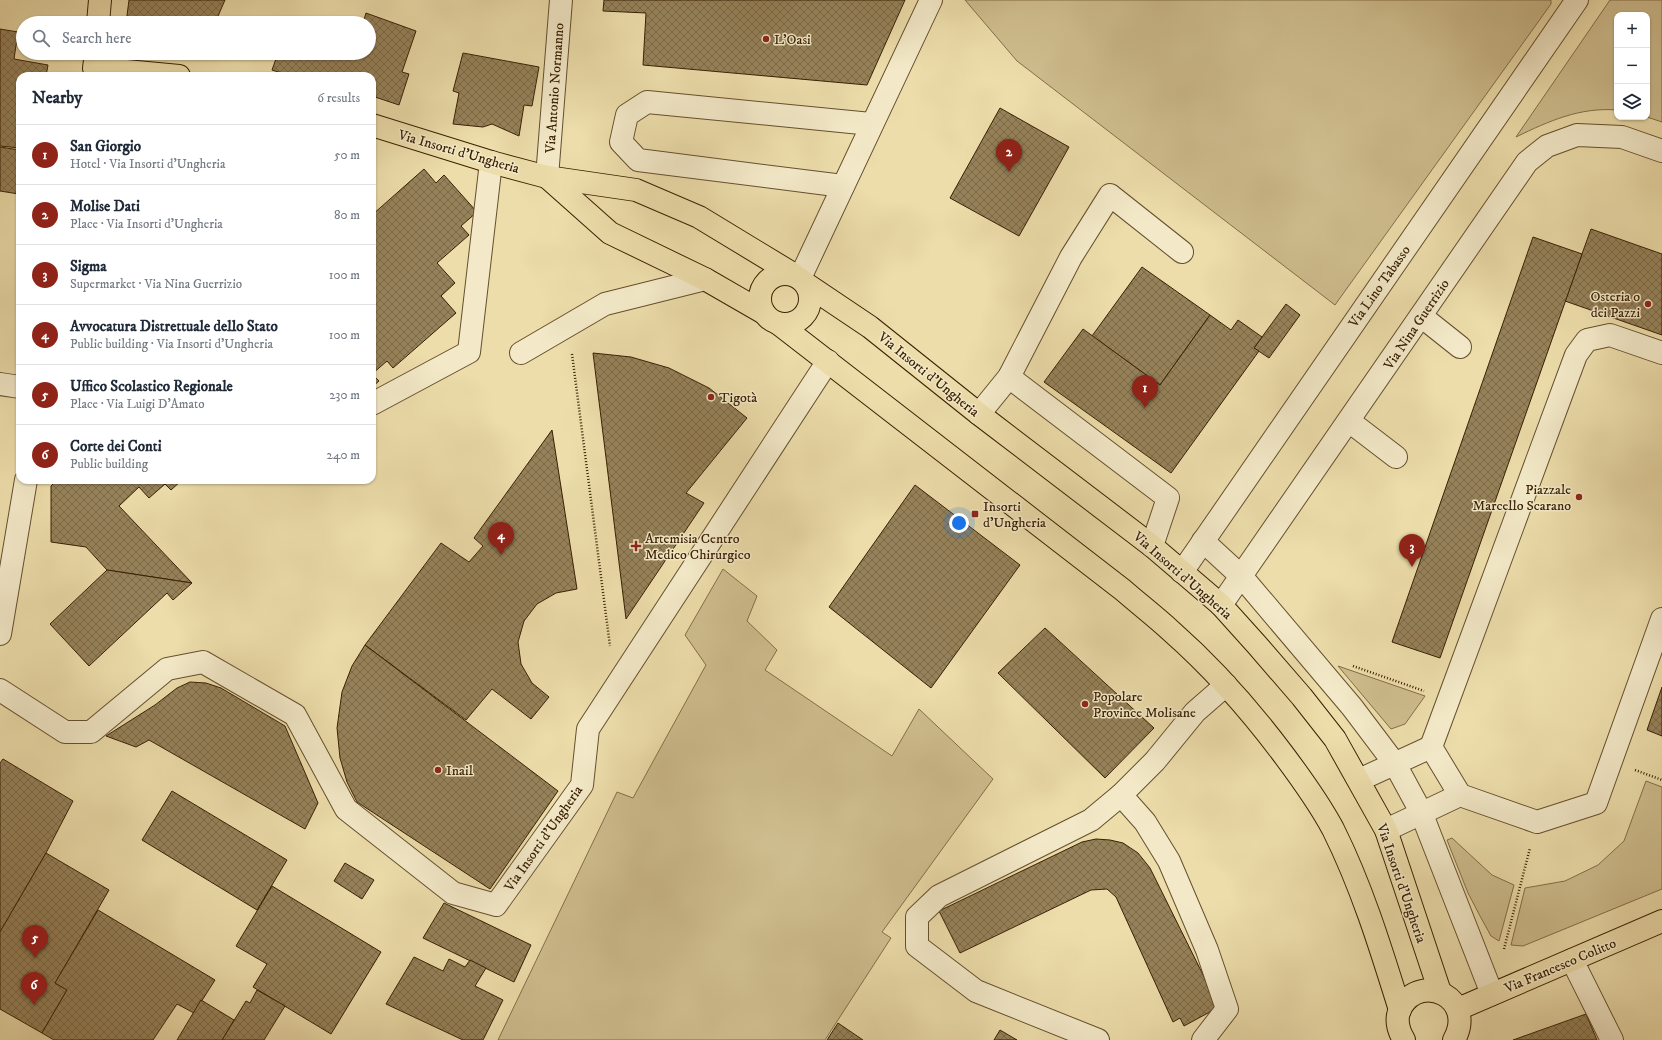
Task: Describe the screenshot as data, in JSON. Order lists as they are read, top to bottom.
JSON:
{
  "streets": {
    "main road": ["Via Insorti d'Ungheria", "Via Francesco Colitto"],
    "street": ["Via Antonio Normanno", "Via Lino Tabasso", "Via Nina Guerrizio"]
  },
  "crossings": [
    ["Via Antonio Normanno", "Via Insorti d'Ungheria"],
    ["Via Insorti d'Ungheria", "Via Lino Tabasso"],
    ["Via Insorti d'Ungheria", "Via Nina Guerrizio"]
  ],
  "places": {
    "other": [
      "L'Oasi",
      "Osteria o dei Pazzi",
      "Tigotà",
      "Piazzale Marcello Scarano",
      "Popolare Province Molisane",
      "Inail"
    ],
    "transit": ["Insorti d'Ungheria"],
    "health": ["Artemisia Centro Medico Chirurgico"]
  },
  "page": {
    "map_buttons": ["+", "−"],
    "search": "Search here",
    "heading": ["Nearby", "6 results"],
    "list": [
      {
        "mark": "1",
        "name": "San Giorgio",
        "note": "Hotel · Via Insorti d'Ungheria",
        "value": "50 m"
      },
      {
        "mark": "2",
        "name": "Molise Dati",
        "note": "Place · Via Insorti d'Ungheria",
        "value": "80 m"
      },
      {
        "mark": "3",
        "name": "Sigma",
        "note": "Supermarket · Via Nina Guerrizio",
        "value": "100 m"
      },
      {
        "mark": "4",
        "name": "Avvocatura Distrettuale dello Stato",
        "note": "Public building · Via Insorti d'Ungheria",
        "value": "100 m"
      },
      {
        "mark": "5",
        "name": "Uffico Scolastico Regionale",
        "note": "Place · Via Luigi D'Amato",
        "value": "230 m"
      },
      {
        "mark": "6",
        "name": "Corte dei Conti",
        "note": "Public building",
        "value": "240 m"
      }
    ],
    "pins": [
      "2",
      "1",
      "4",
      "3",
      "5",
      "6"
    ]
  }
}
